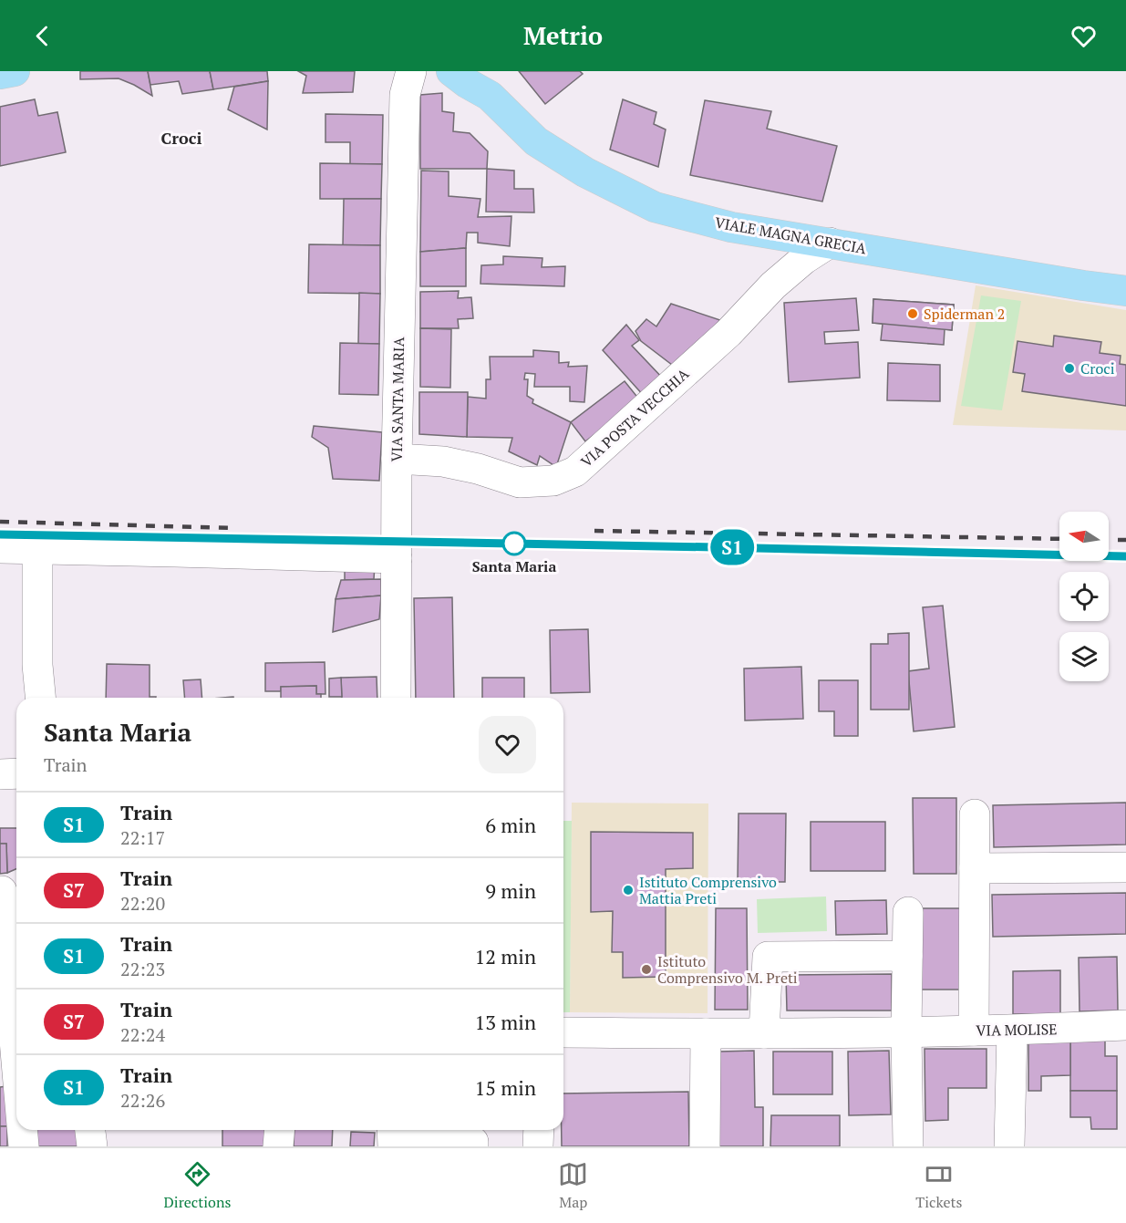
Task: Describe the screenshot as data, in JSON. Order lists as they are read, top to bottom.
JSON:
{
  "streets": {
    "main road": ["VIALE MAGNA GRECIA"],
    "street": ["VIA SANTA MARIA", "VIA POSTA VECCHIA", "VIA MOLISE"]
  },
  "crossings": [
    ["VIALE MAGNA GRECIA", "VIA POSTA VECCHIA"],
    ["VIA SANTA MARIA", "VIA POSTA VECCHIA"]
  ],
  "districts": ["Croci"],
  "places": [
    "Spiderman 2",
    "Croci",
    "Santa Maria",
    "Istituto Comprensivo Mattia Preti",
    "Istituto Comprensivo M. Preti"
  ],
  "north": "left",
  "page": {
    "header": "Metrio",
    "on_map": "S1",
    "heading": ["Santa Maria", "Train"],
    "list": [
      {
        "mark": "S1",
        "name": "Train",
        "note": "22:17",
        "value": "6 min"
      },
      {
        "mark": "S7",
        "name": "Train",
        "note": "22:20",
        "value": "9 min"
      },
      {
        "mark": "S1",
        "name": "Train",
        "note": "22:23",
        "value": "12 min"
      },
      {
        "mark": "S7",
        "name": "Train",
        "note": "22:24",
        "value": "13 min"
      },
      {
        "mark": "S1",
        "name": "Train",
        "note": "22:26",
        "value": "15 min"
      }
    ],
    "tabs": ["Directions", "Map", "Tickets"]
  }
}
